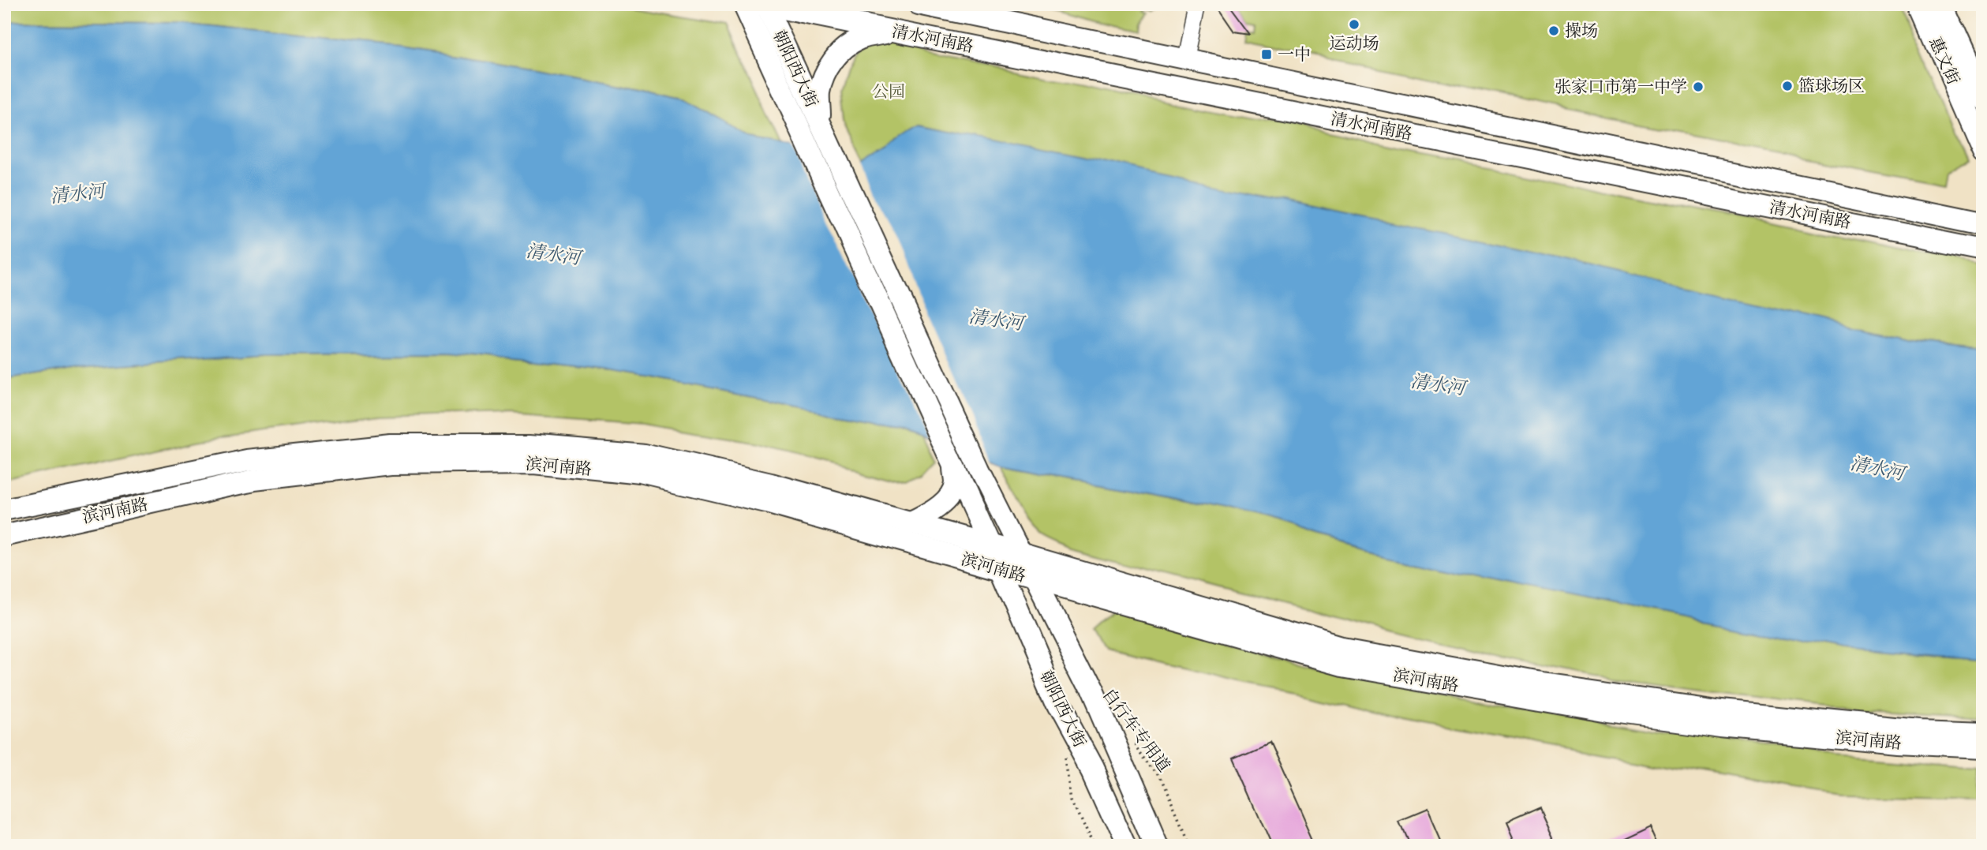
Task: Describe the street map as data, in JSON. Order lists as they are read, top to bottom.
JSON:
{
  "streets": {
    "main road": [
      "清水河南路",
      "惠文街",
      "朝阳西大街",
      "滨河南路"
    ],
    "path": ["自行车专用道"]
  },
  "crossings": [
    ["清水河南路", "朝阳西大街"],
    ["朝阳西大街", "滨河南路"]
  ],
  "water": ["清水河"],
  "parks": ["公园"],
  "places": {
    "other": [
      "运动场",
      "操场",
      "篮球场区",
      "张家口市第一中学"
    ],
    "transit": ["一中"]
  }
}
